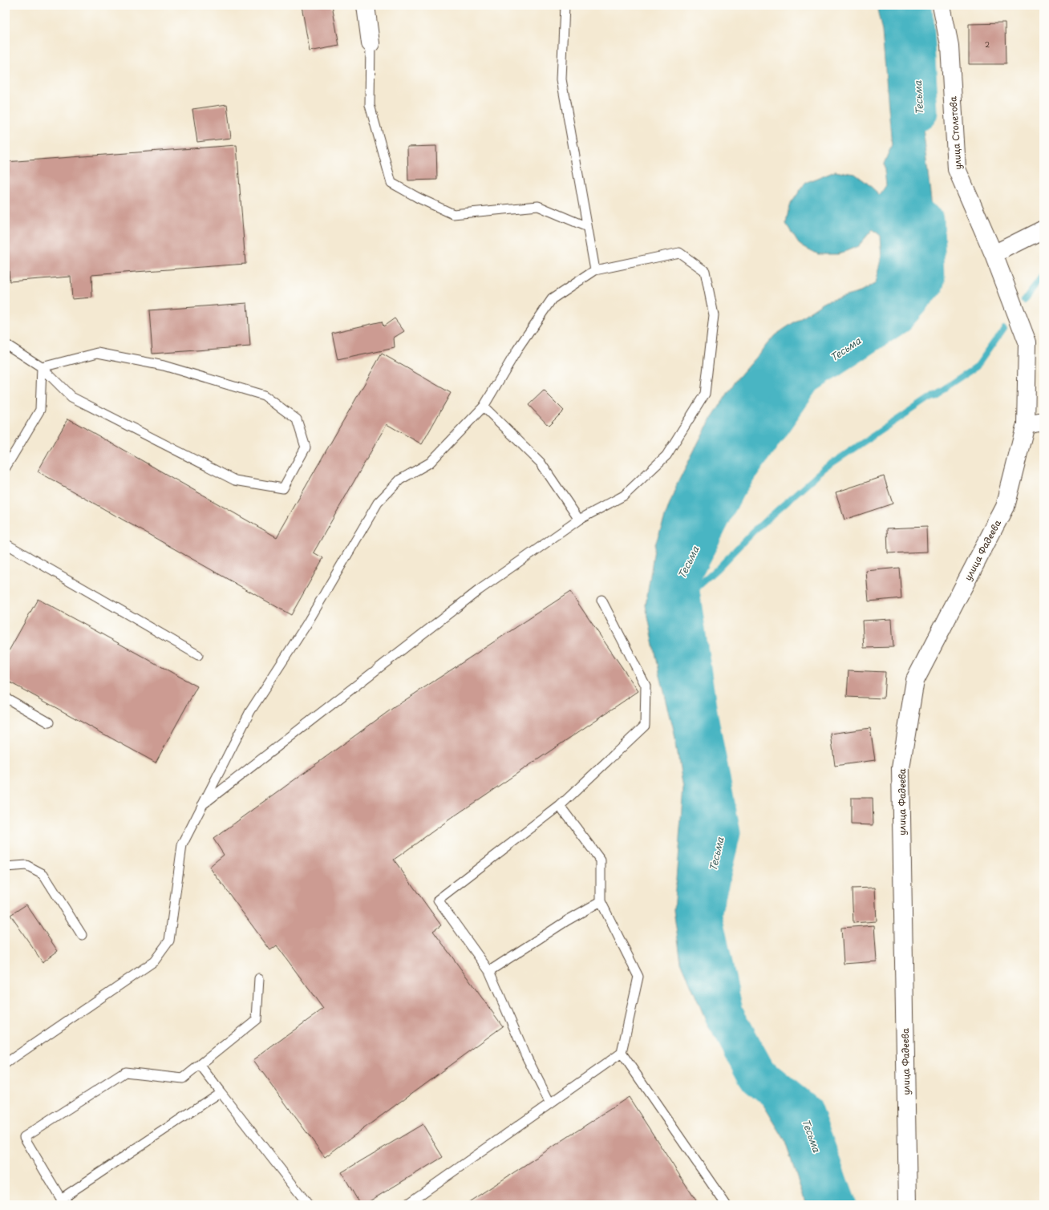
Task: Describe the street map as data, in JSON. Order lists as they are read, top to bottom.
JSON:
{
  "streets": {
    "street": ["улица Столетова", "улица Фадеева"]
  },
  "crossings": [
    ["улица Столетова", "улица Фадеева"]
  ],
  "water": ["Тесьма"],
  "house_numbers": ["2"]
}
